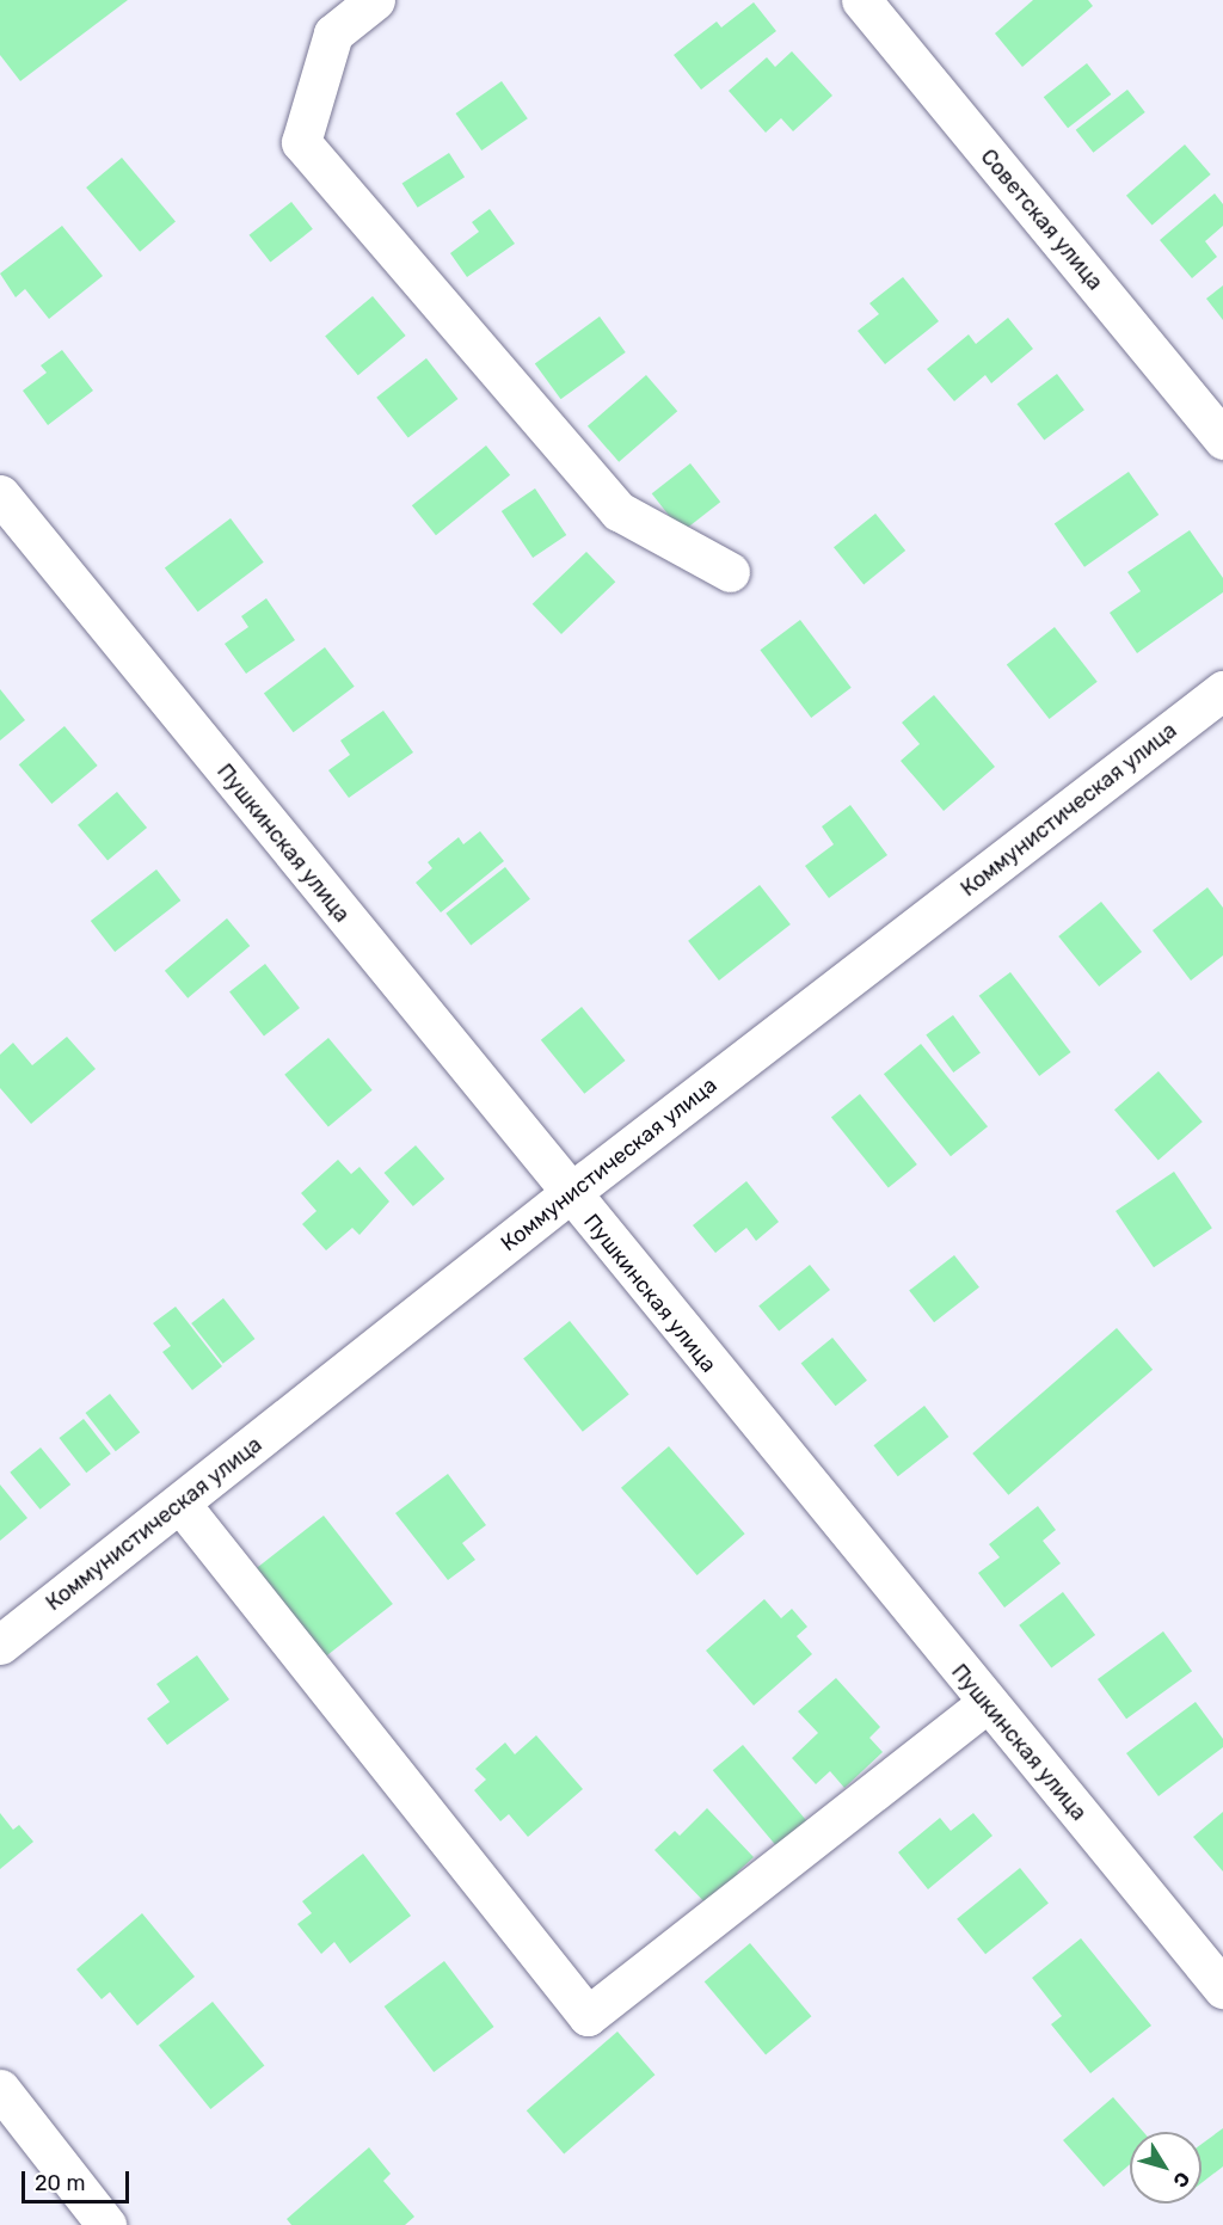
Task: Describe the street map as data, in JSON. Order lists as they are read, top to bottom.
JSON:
{
  "streets": {
    "street": ["Советская улица", "Коммунистическая улица", "Пушкинская улица"]
  },
  "crossings": [
    ["Коммунистическая улица", "Пушкинская улица"]
  ],
  "scale_bar": "20 m",
  "north": "bottom right"
}
